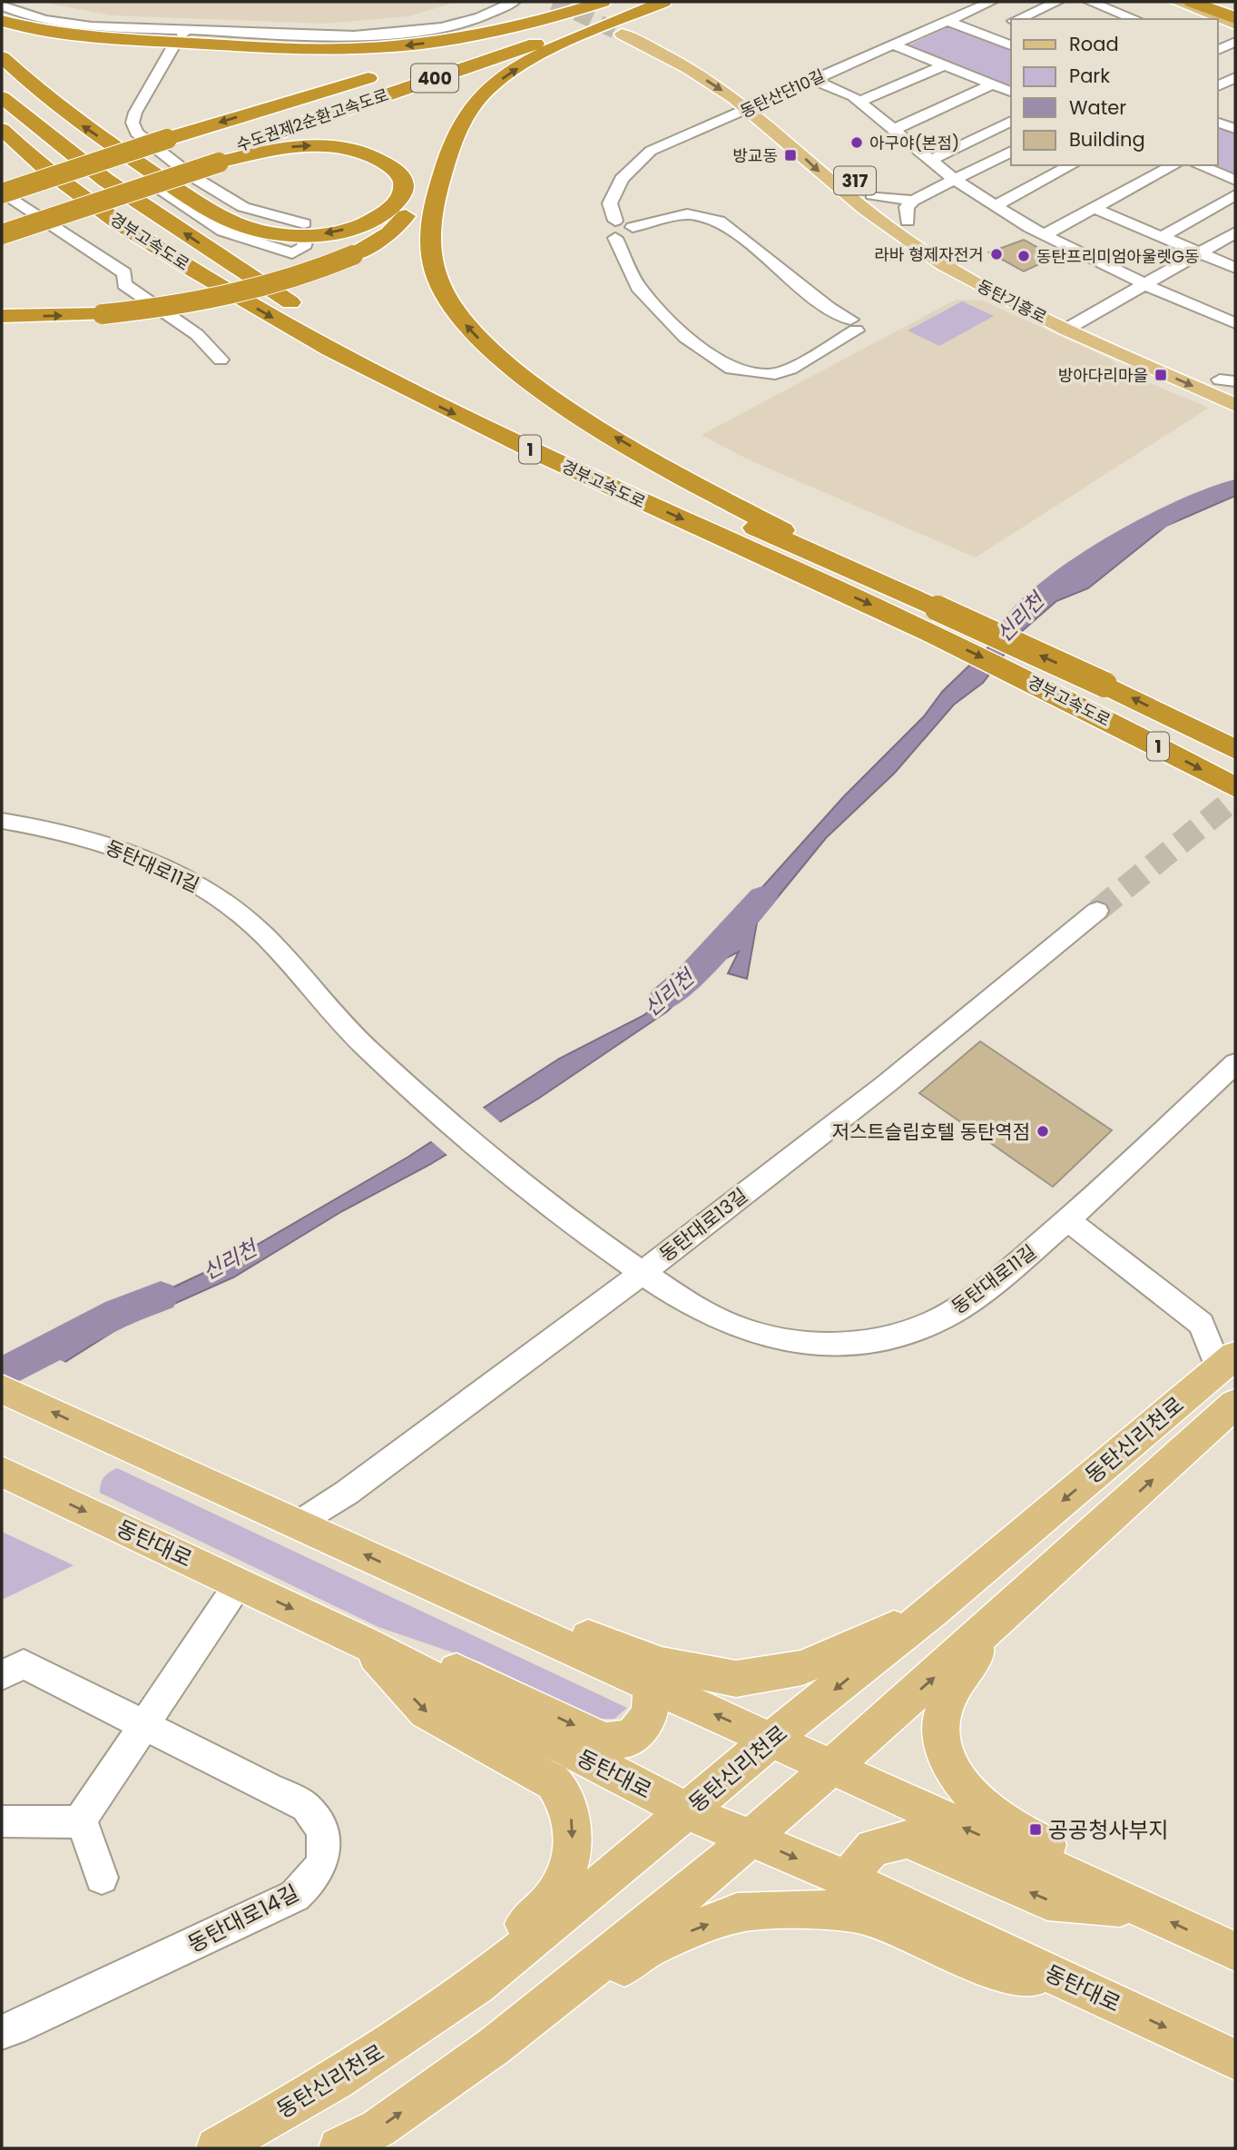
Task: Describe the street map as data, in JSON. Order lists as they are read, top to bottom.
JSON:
{
  "streets": {
    "highway": [
      "400",
      "수도권제2순환고속도로",
      "경부고속도로",
      "1"
    ],
    "main road": [
      "317",
      "동탄기흥로",
      "동탄신리천로",
      "동탄대로"
    ],
    "street": [
      "동탄산단10길",
      "동탄대로11길",
      "동탄대로13길",
      "동탄대로14길"
    ]
  },
  "crossings": [
    ["동탄산단10길", "동탄기흥로"],
    ["동탄대로11길", "동탄대로13길"],
    ["동탄신리천로", "동탄대로"]
  ],
  "water": ["신리천"],
  "places": {
    "other": [
      "아구야(본점)",
      "라바 형제자전거",
      "동탄프리미엄아울렛G동",
      "저스트슬립호텔 동탄역점"
    ],
    "transit": ["방교동", "방아다리마을", "공공청사부지"]
  },
  "legend": [
    "Road",
    "Park",
    "Water",
    "Building"
  ]
}
